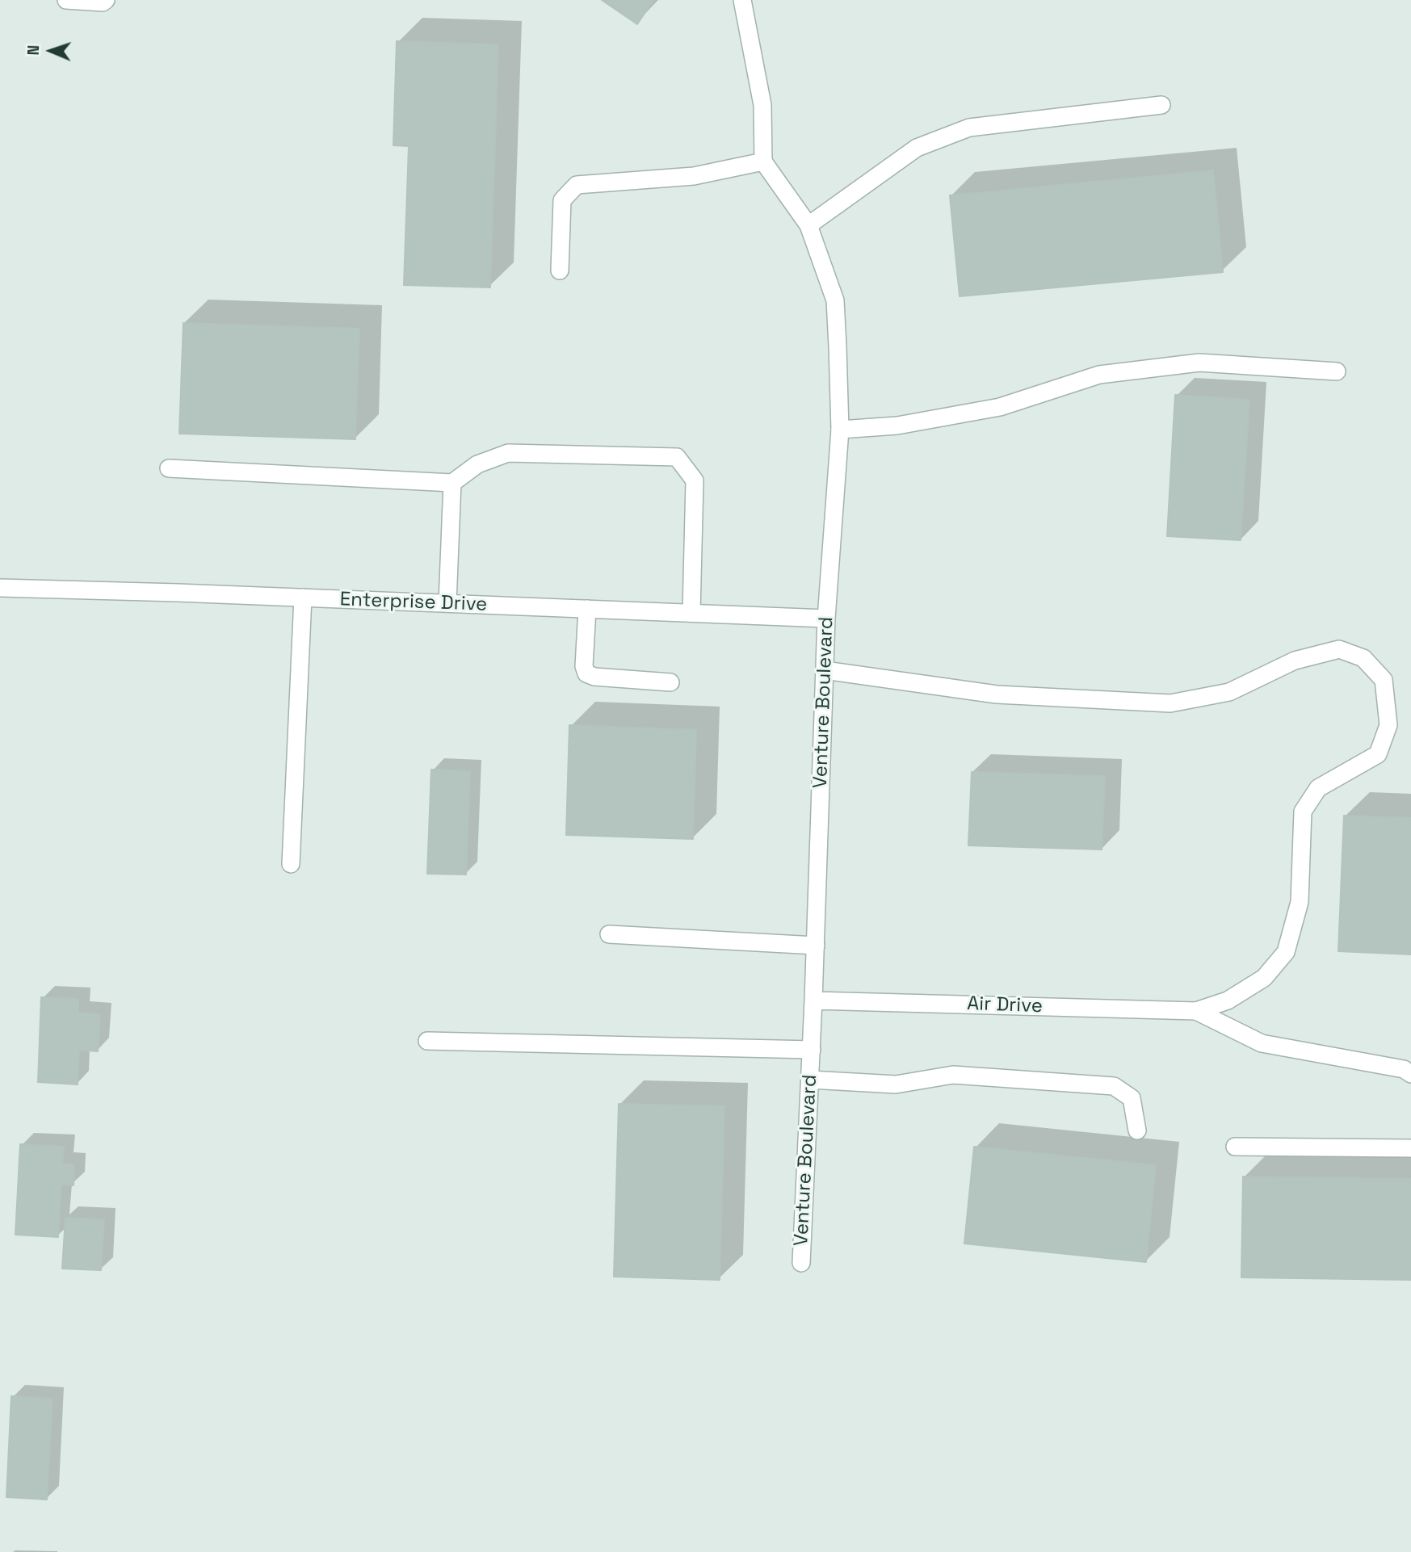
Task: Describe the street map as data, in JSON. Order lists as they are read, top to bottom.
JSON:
{
  "streets": {
    "street": ["Enterprise Drive", "Venture Boulevard", "Air Drive"]
  },
  "crossings": [
    ["Enterprise Drive", "Venture Boulevard"],
    ["Venture Boulevard", "Air Drive"]
  ],
  "north": "left"
}
